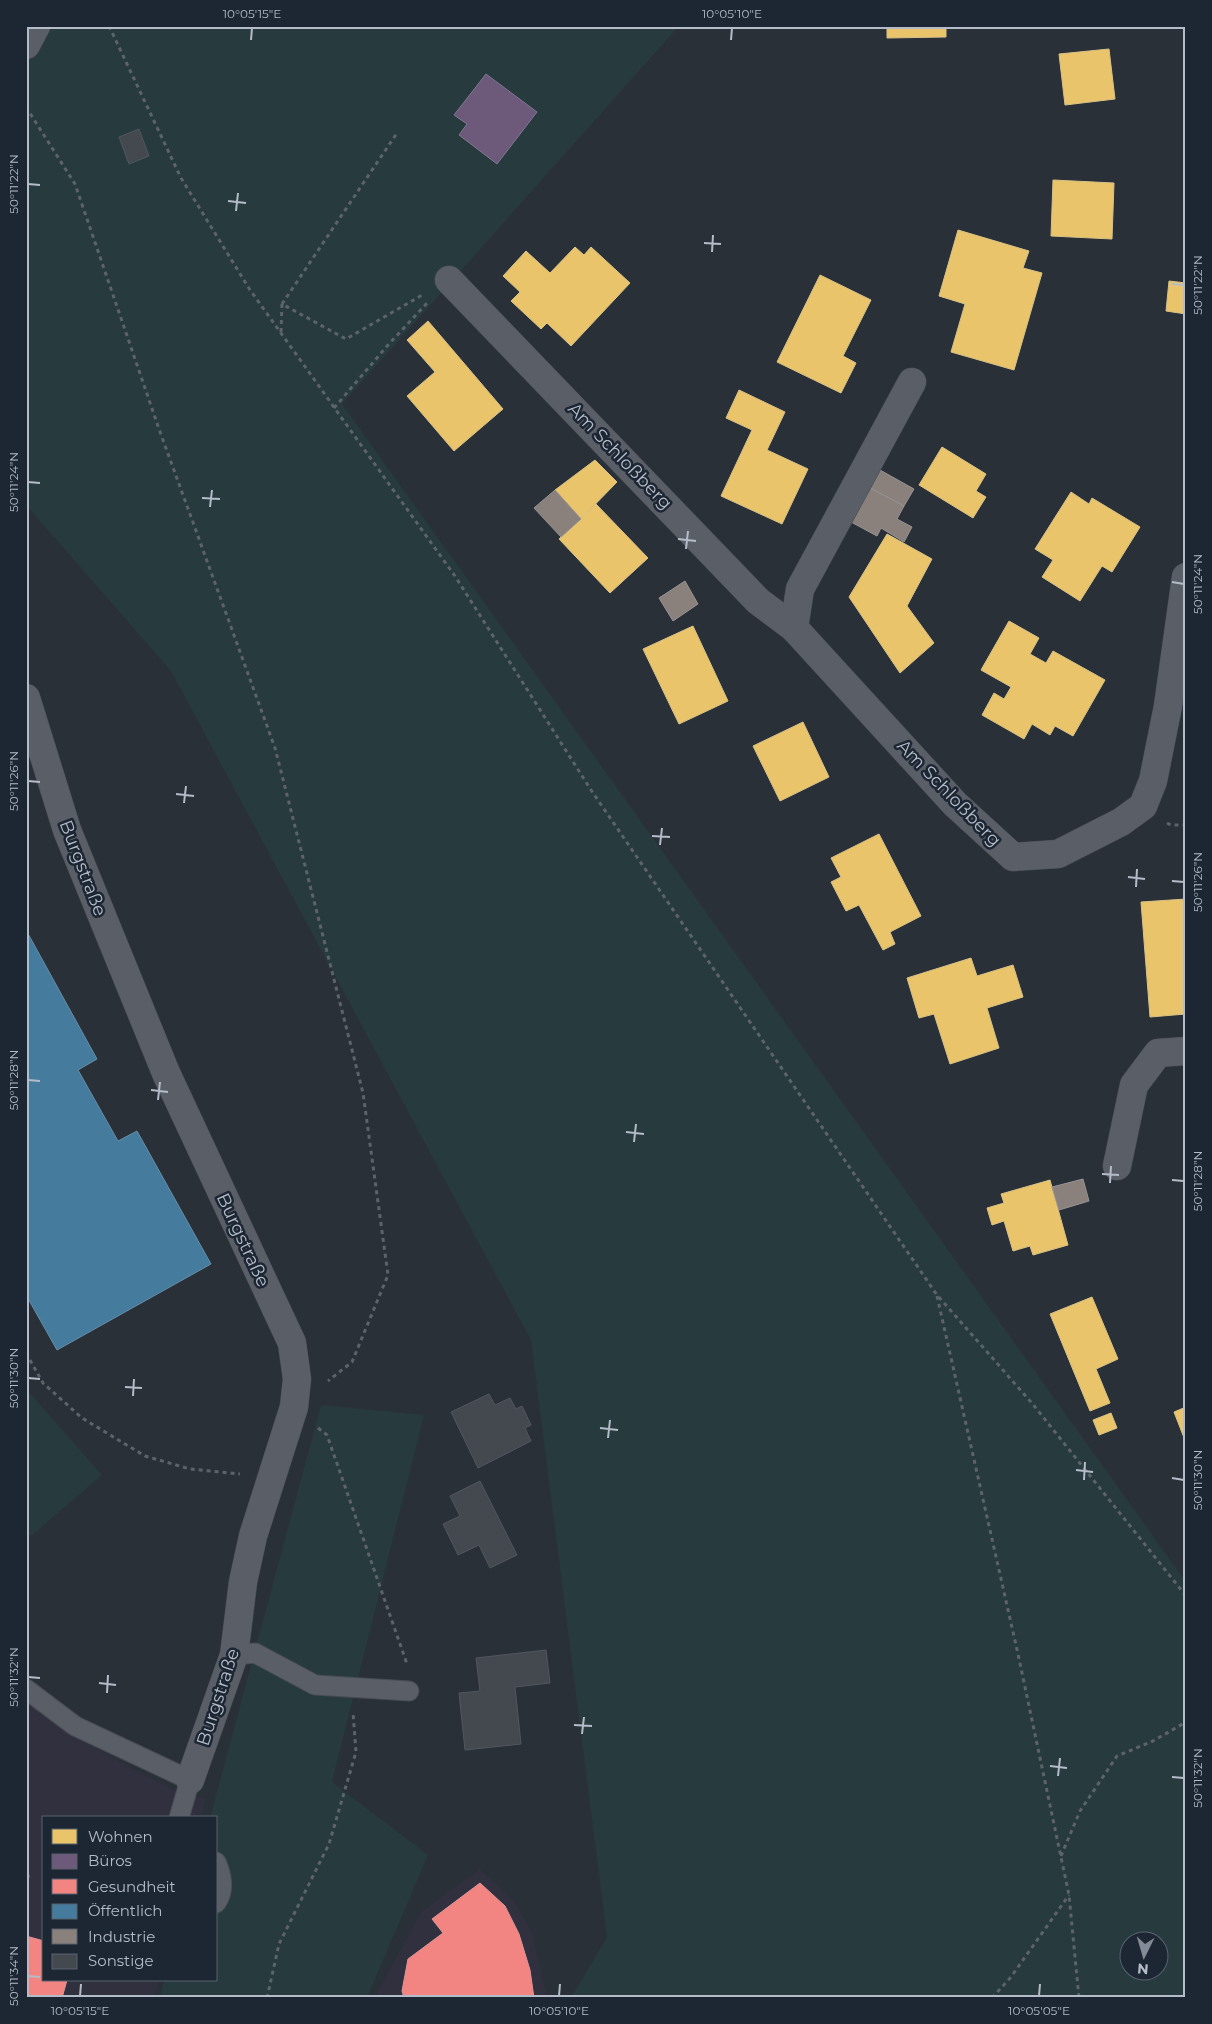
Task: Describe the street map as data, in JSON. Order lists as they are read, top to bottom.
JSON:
{
  "streets": {
    "street": ["Am Schloßberg", "Burgstraße"]
  },
  "legend": [
    "Wohnen",
    "Büros",
    "Gesundheit",
    "Öffentlich",
    "Industrie",
    "Sonstige"
  ],
  "north": "bottom",
  "coordinates": [
    "10°05'15\"E",
    "10°05'10\"E",
    "50°11'22\"N",
    "50°11'24\"N",
    "50°11'26\"N",
    "50°11'28\"N",
    "50°11'30\"N",
    "50°11'32\"N",
    "50°11'34\"N",
    "10°05'05\"E"
  ]
}
